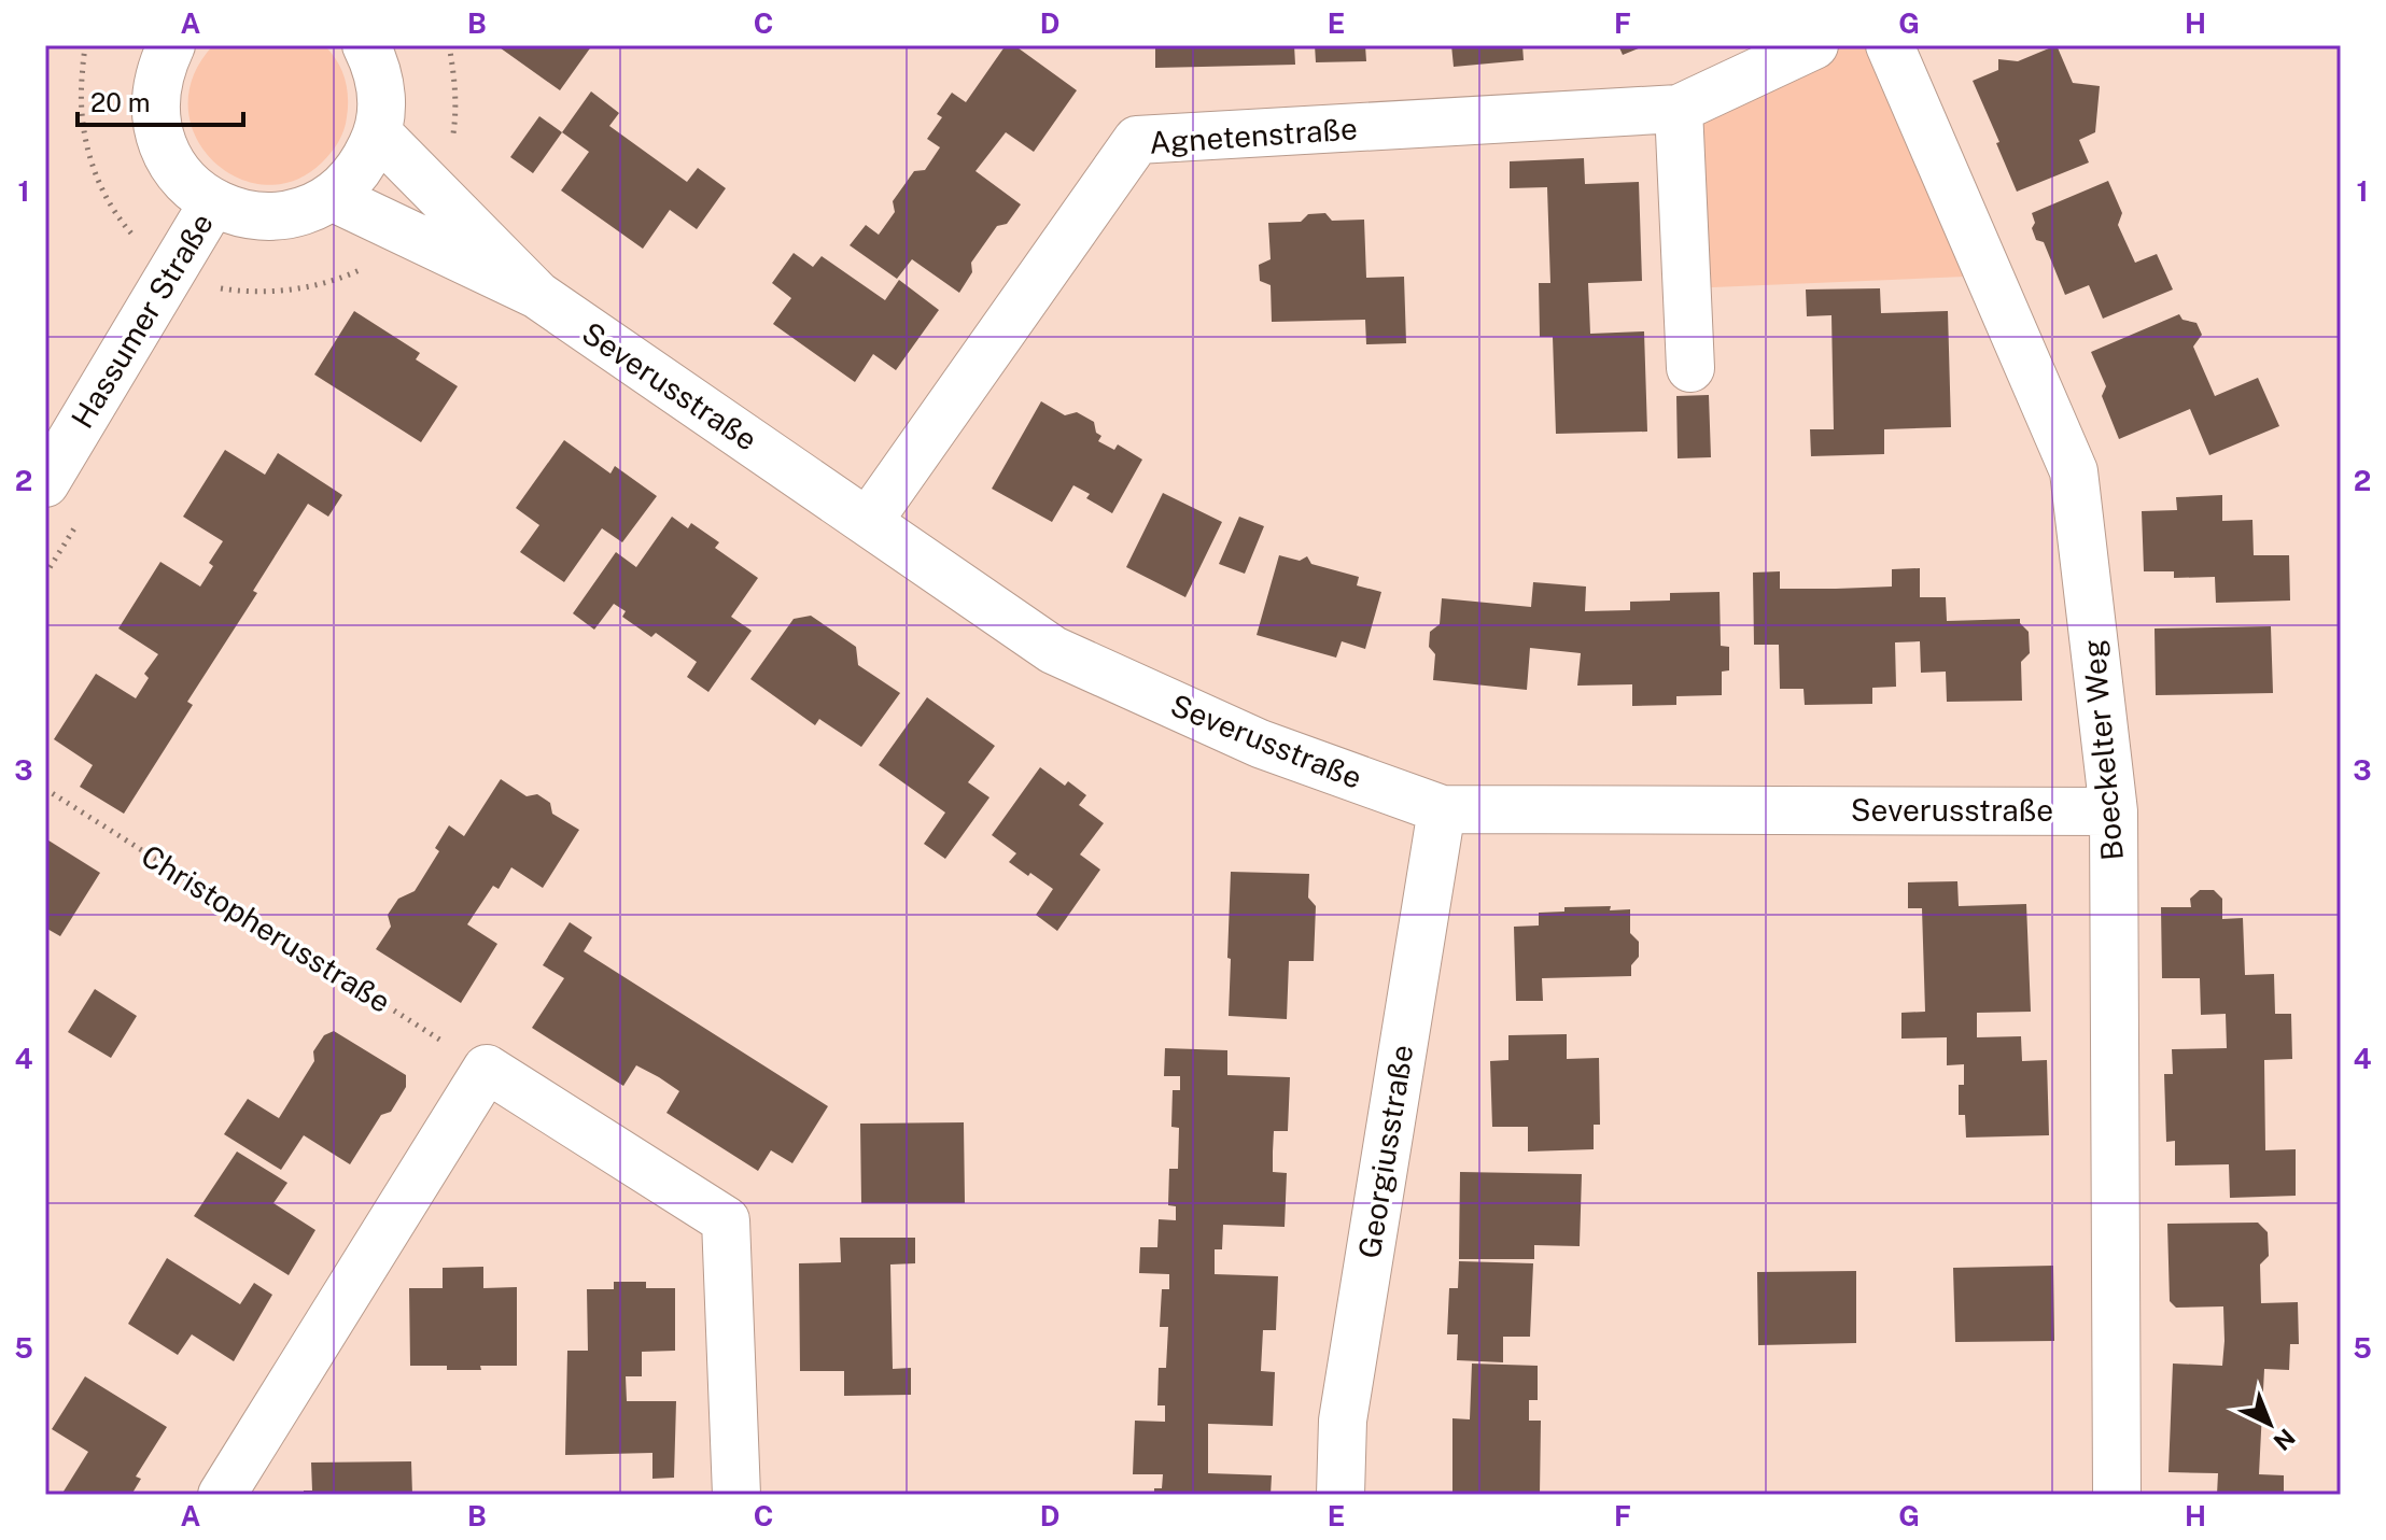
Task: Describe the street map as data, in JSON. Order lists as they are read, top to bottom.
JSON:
{
  "streets": {
    "street": [
      "Agnetenstraße",
      "Hassumer Straße",
      "Severusstraße",
      "Boeckelter Weg",
      "Georgiusstraße"
    ],
    "path": ["Christopherusstraße"]
  },
  "crossings": [
    ["Agnetenstraße", "Severusstraße"],
    ["Hassumer Straße", "Severusstraße"],
    ["Severusstraße", "Boeckelter Weg"],
    ["Severusstraße", "Georgiusstraße"]
  ],
  "scale_bar": "20 m",
  "north": "bottom right",
  "grid": {
    "columns": [
      "A",
      "B",
      "C",
      "D",
      "E",
      "F",
      "G",
      "H"
    ],
    "rows": [
      "1",
      "2",
      "3",
      "4",
      "5"
    ]
  }
}
